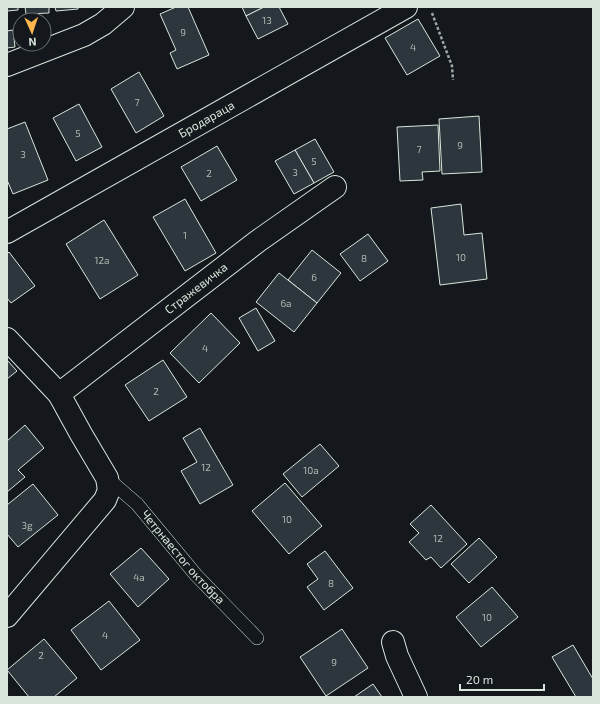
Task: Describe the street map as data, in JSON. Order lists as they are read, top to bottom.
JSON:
{
  "streets": {
    "street": ["Бродараца", "Стражевичка", "Четрнаестог октобра"]
  },
  "crossings": [
    ["Стражевичка", "Четрнаестог октобра"]
  ],
  "house_numbers": [
    "13",
    "9",
    "4",
    "7",
    "5",
    "9",
    "7",
    "3",
    "5",
    "3",
    "2",
    "1",
    "10",
    "8",
    "12a",
    "6",
    "6a",
    "4",
    "2",
    "12",
    "10a",
    "10",
    "3g",
    "12",
    "4a",
    "8",
    "10",
    "4",
    "2",
    "9"
  ],
  "scale_bar": "20 m",
  "north": "bottom"
}
